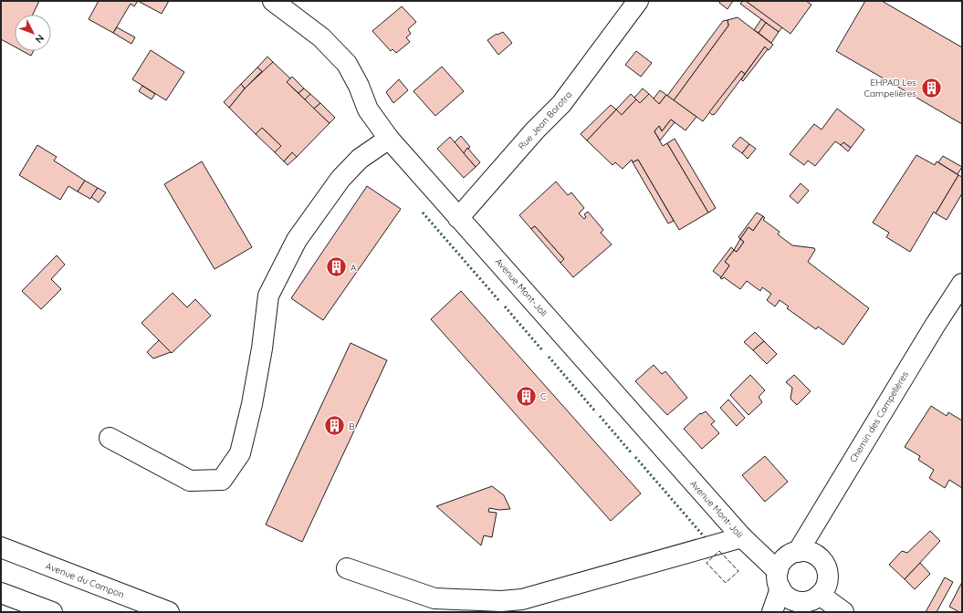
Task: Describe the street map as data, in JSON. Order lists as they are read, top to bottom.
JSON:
{
  "streets": {
    "street": [
      "Rue Jean Borotra",
      "Avenue Mont-Joli",
      "Chemin des Campelières",
      "Avenue du Campon"
    ]
  },
  "crossings": [
    ["Rue Jean Borotra", "Avenue Mont-Joli"],
    ["Avenue Mont-Joli", "Chemin des Campelières"]
  ],
  "places": {
    "building": [
      "EHPAD Les Campelières",
      "A",
      "C",
      "B"
    ]
  },
  "north": "bottom right"
}
